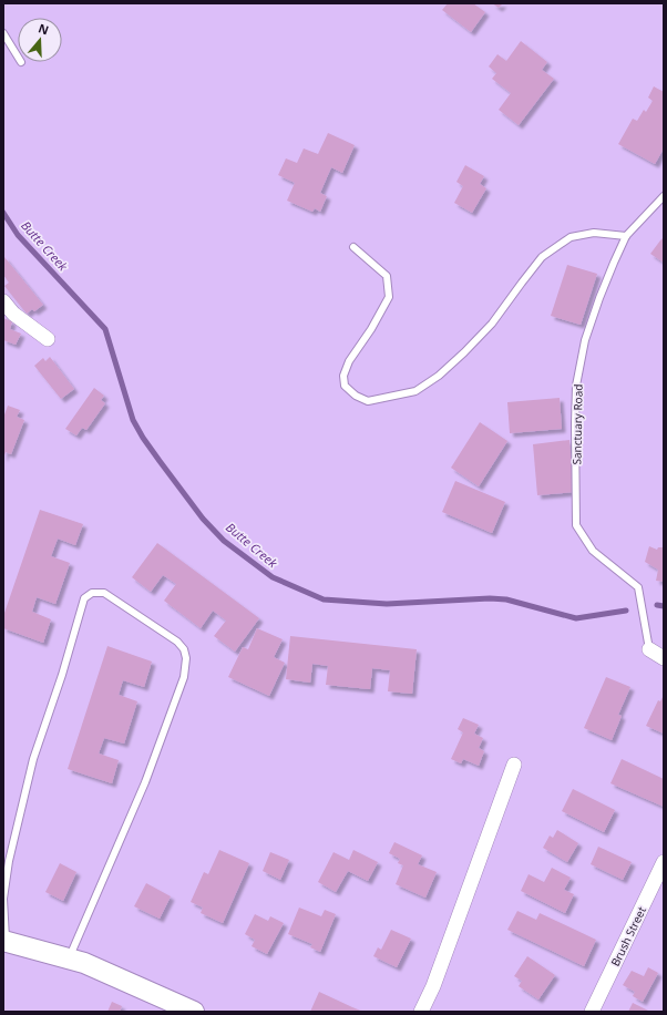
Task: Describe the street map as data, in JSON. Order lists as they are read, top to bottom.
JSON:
{
  "streets": {
    "street": ["Brush Street"],
    "lane": ["Sanctuary Road"]
  },
  "water": ["Butte Creek"],
  "north": "top"
}
